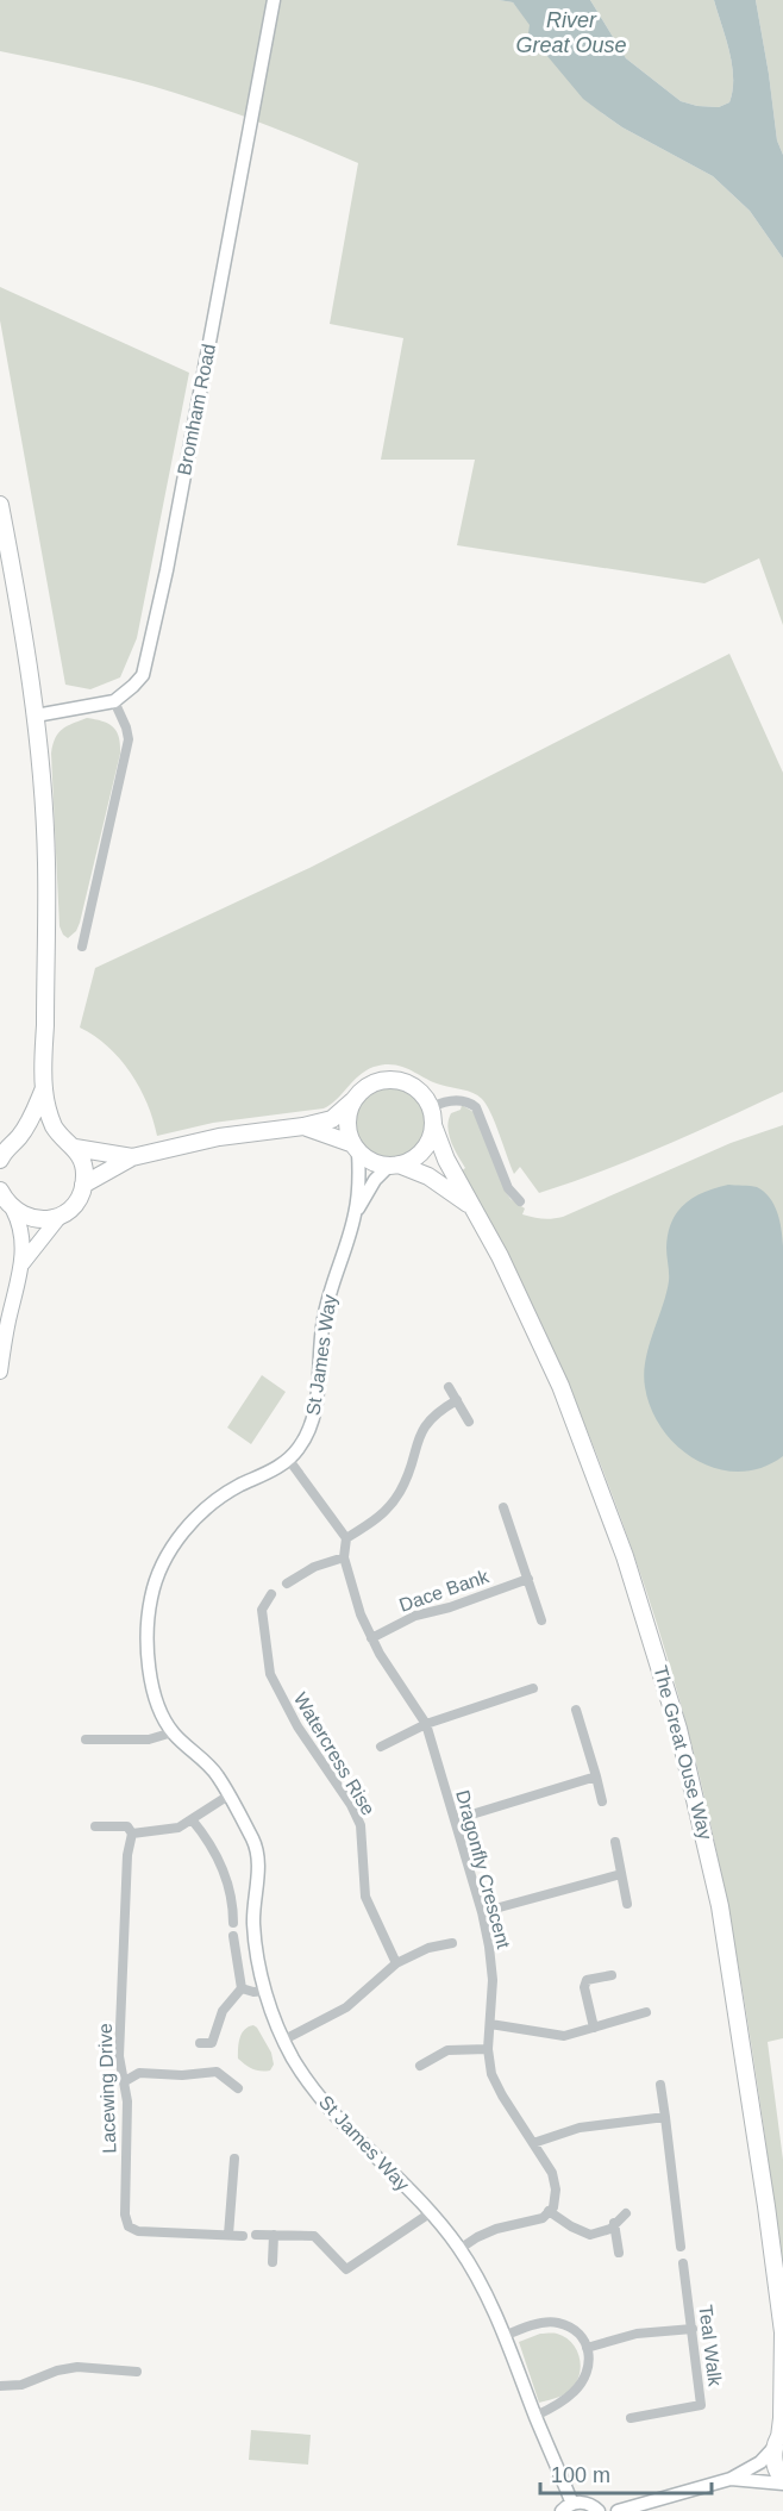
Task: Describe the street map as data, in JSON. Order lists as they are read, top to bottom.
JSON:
{
  "streets": {
    "highway": ["The Great Ouse Way"],
    "street": [
      "Bromham Road",
      "St James Way",
      "Dace Bank",
      "Watercress Rise",
      "Dragonfly Crescent",
      "Lacewing Drive",
      "Teal Walk"
    ]
  },
  "crossings": [
    ["Dace Bank", "Dragonfly Crescent"]
  ],
  "water": ["River Great Ouse"],
  "scale_bar": "100 m"
}
